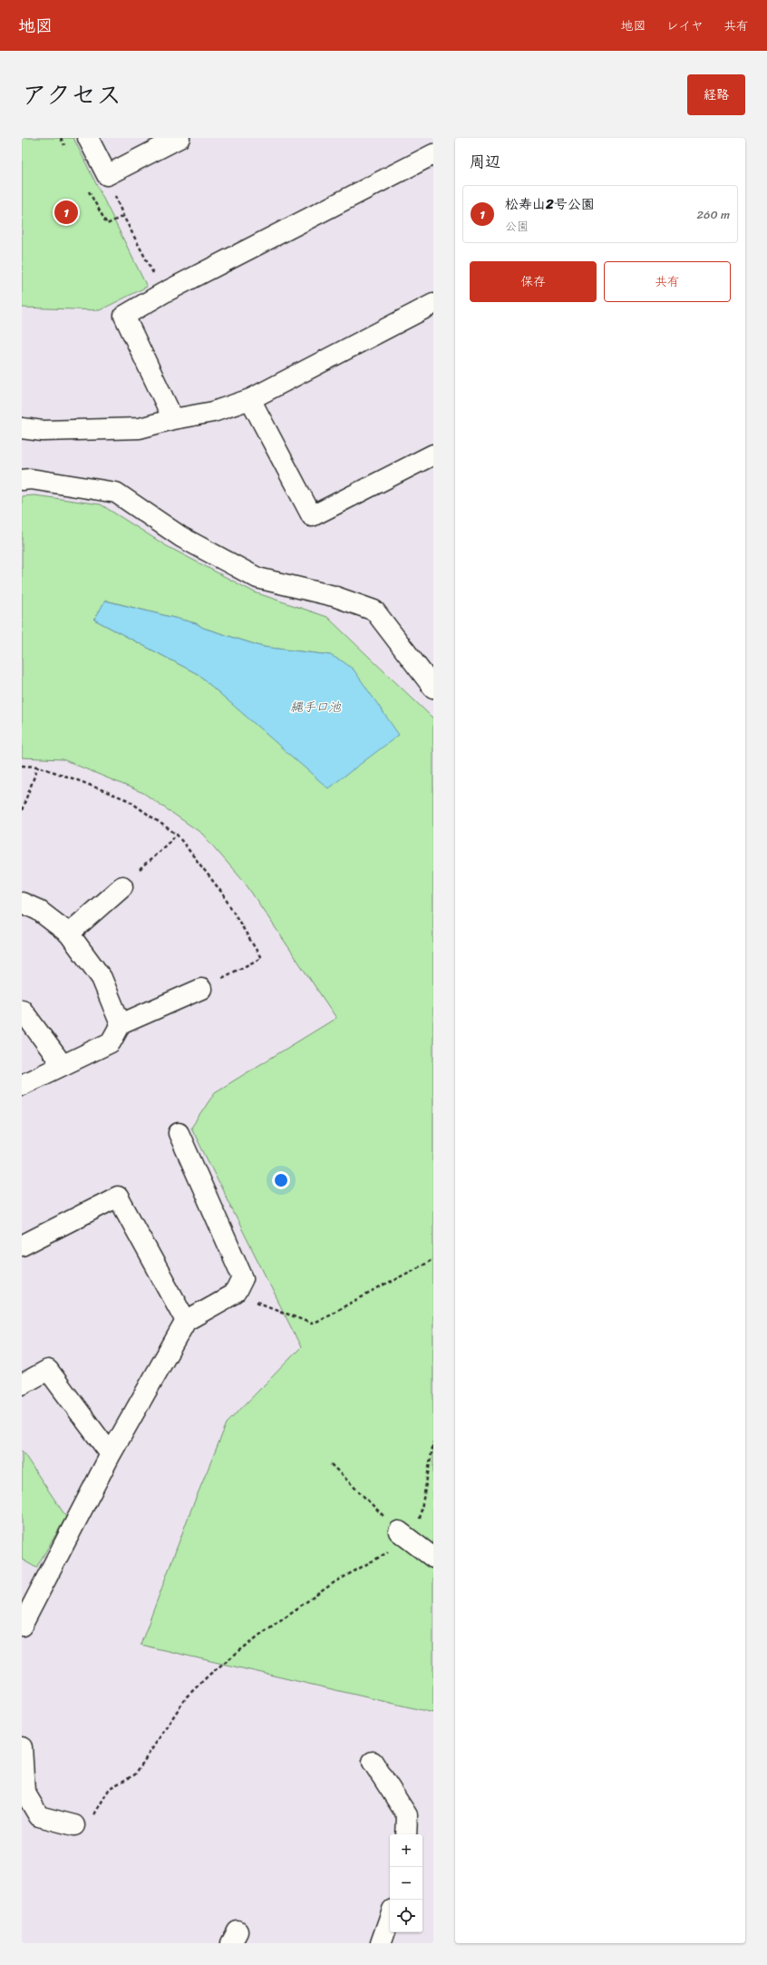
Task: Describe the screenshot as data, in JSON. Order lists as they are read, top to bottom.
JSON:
{
  "water": ["縄手口池"],
  "page": {
    "header": "地図",
    "nav": ["地図", "レイヤ", "共有"],
    "title": "アクセス",
    "buttons": [
      "経路",
      ["保存", "共有"]
    ],
    "heading": "周辺",
    "list": [
      {
        "mark": "1",
        "name": "松寿山2号公園",
        "note": "公園",
        "value": "260 m"
      }
    ],
    "pins": "1",
    "map_buttons": ["+", "−"]
  }
}
